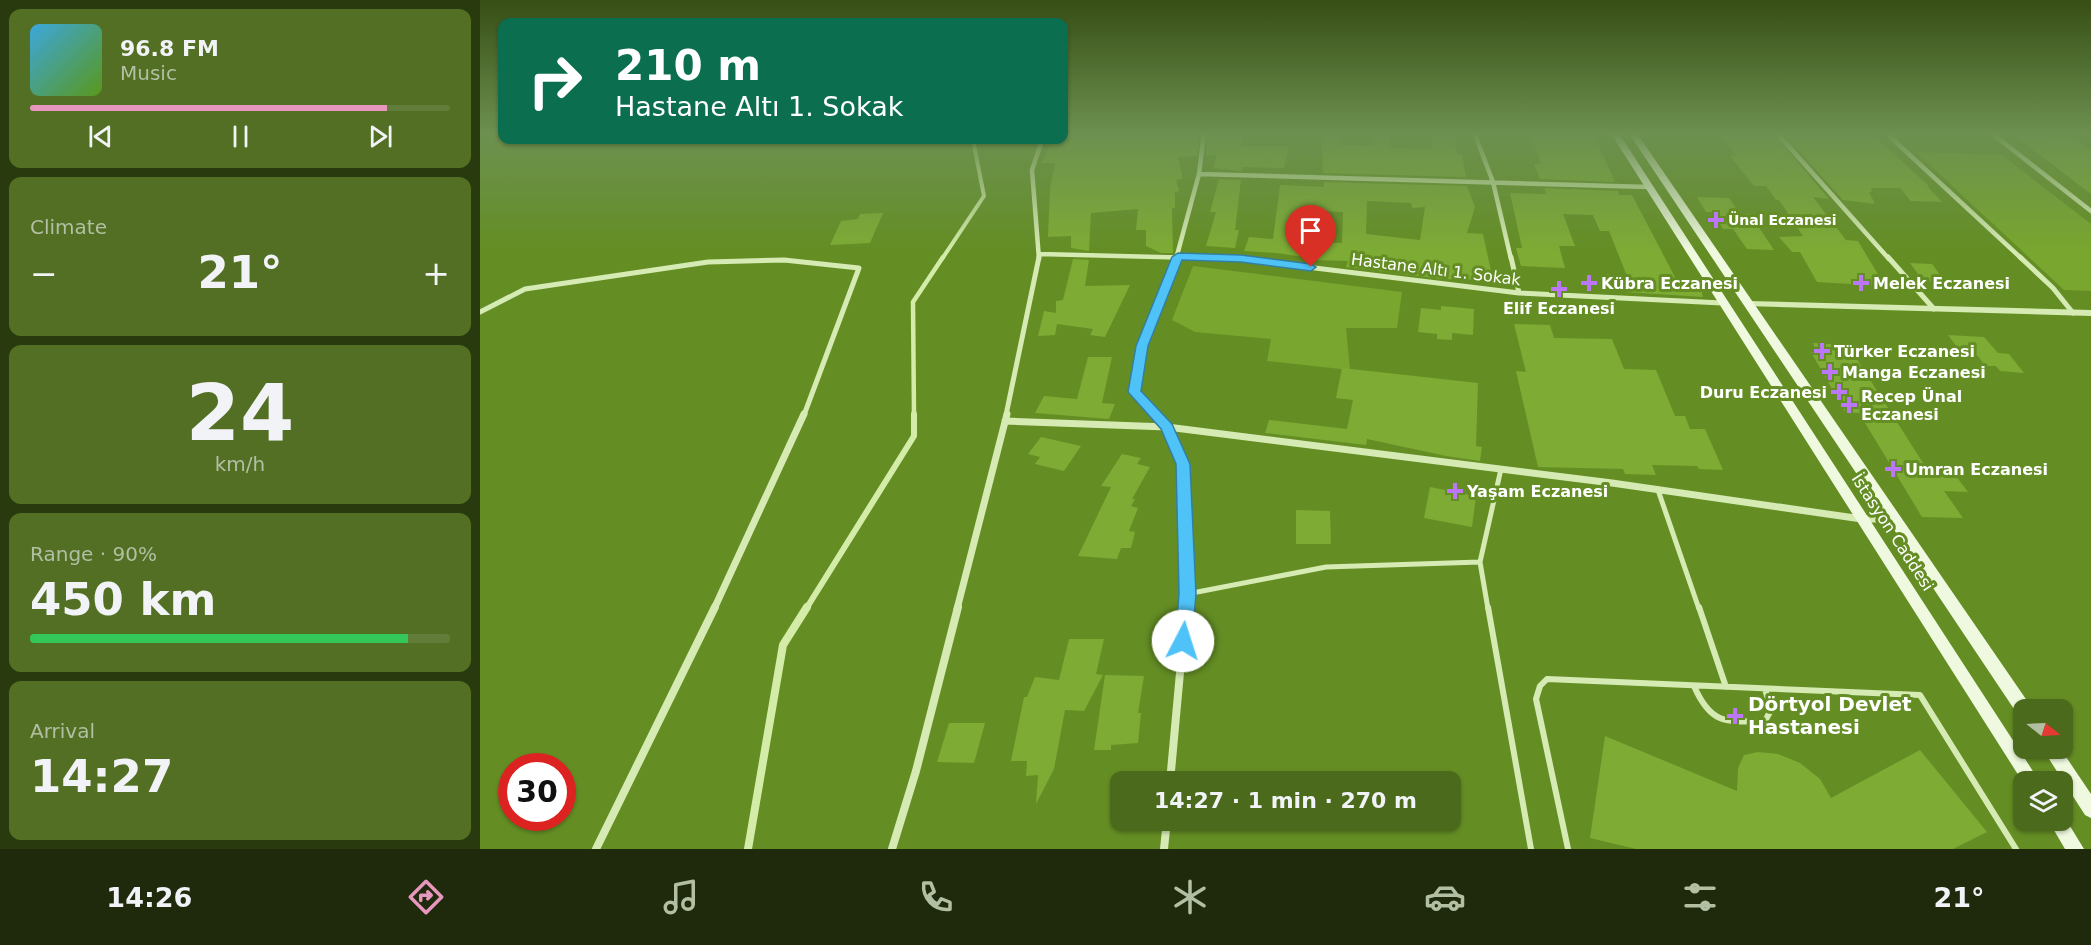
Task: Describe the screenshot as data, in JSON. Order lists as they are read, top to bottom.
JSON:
{
  "streets": {
    "main road": ["İstasyon Caddesi"],
    "street": ["Hastane Altı 1. Sokak"]
  },
  "crossings": [
    ["Hastane Altı 1. Sokak", "İstasyon Caddesi"]
  ],
  "places": {
    "health": [
      "Ünal Eczanesi",
      "Kübra Eczanesi",
      "Melek Eczanesi",
      "Elif Eczanesi",
      "Türker Eczanesi",
      "Manga Eczanesi",
      "Duru Eczanesi",
      "Recep Ünal Eczanesi",
      "Umran Eczanesi",
      "Yaşam Eczanesi",
      "Dörtyol Devlet Hastanesi"
    ]
  },
  "north": "right",
  "page": {
    "turn": ["210 m", "Hastane Altı 1. Sokak"],
    "song": ["96.8 FM", "Music"],
    "tile": [
      "Climate",
      ["24", "km/h"],
      ["Range · 90%", "450 km"],
      ["Arrival", "14:27"]
    ],
    "heat": ["−", "21°", "+"],
    "limit": "30",
    "trip": "14:27 · 1 min · 270 m",
    "tabs": ["14:26", "21°"]
  }
}
